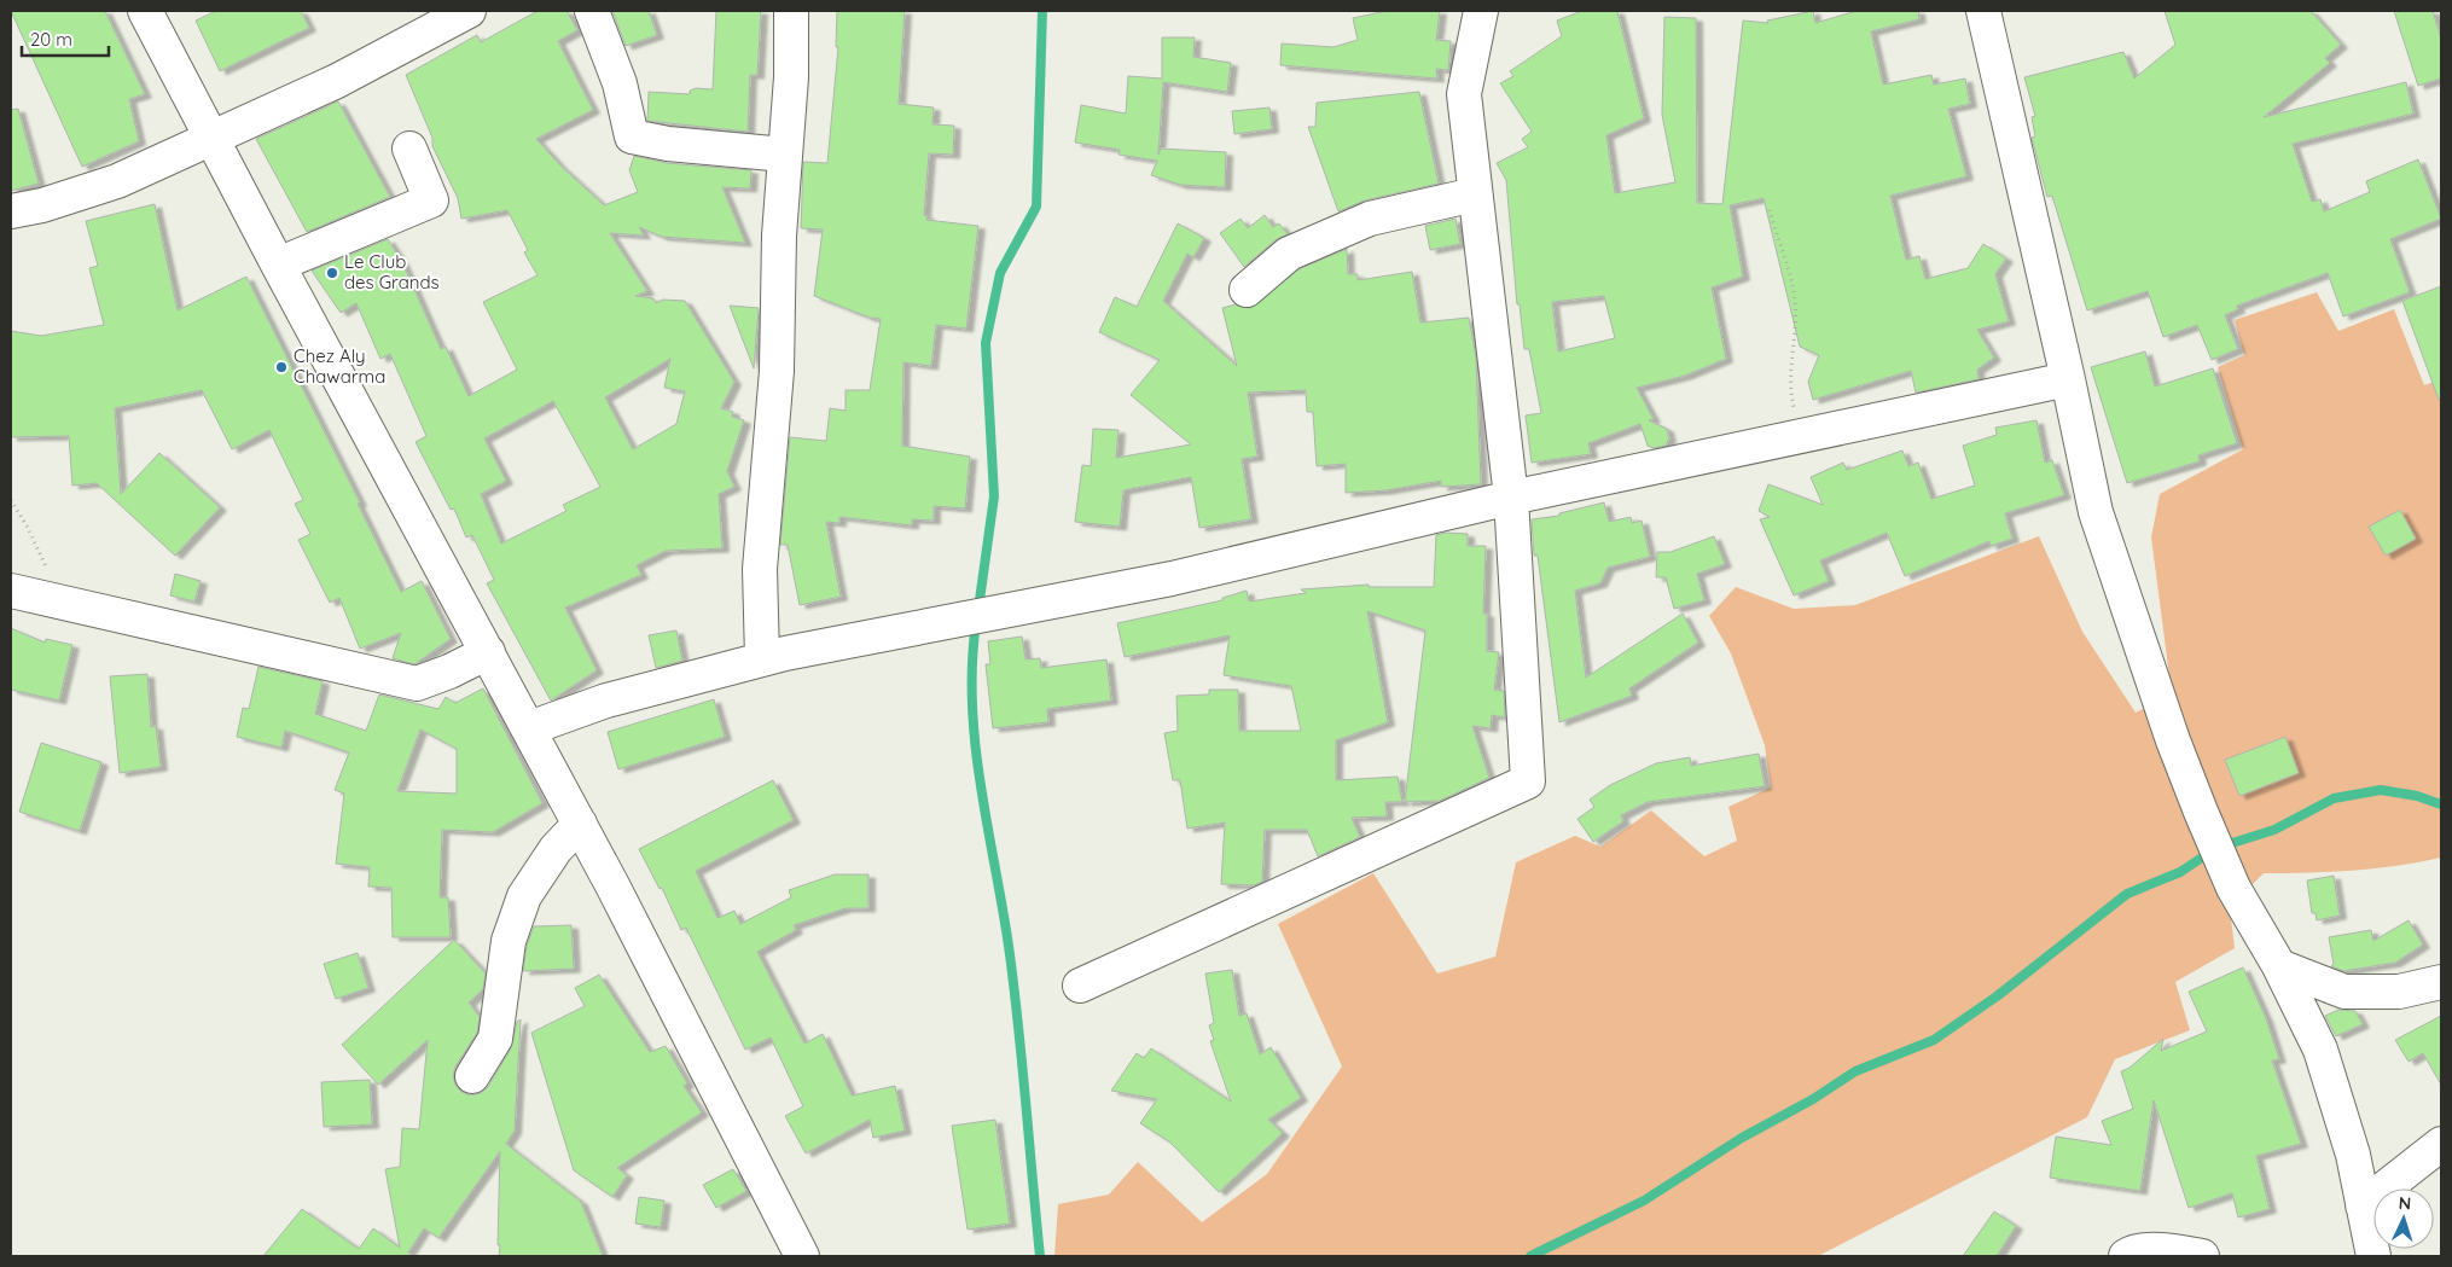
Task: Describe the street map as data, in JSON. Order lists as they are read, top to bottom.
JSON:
{
  "places": ["Le Club des Grands", "Chez Aly Chawarma"],
  "scale_bar": "20 m",
  "north": "top"
}
